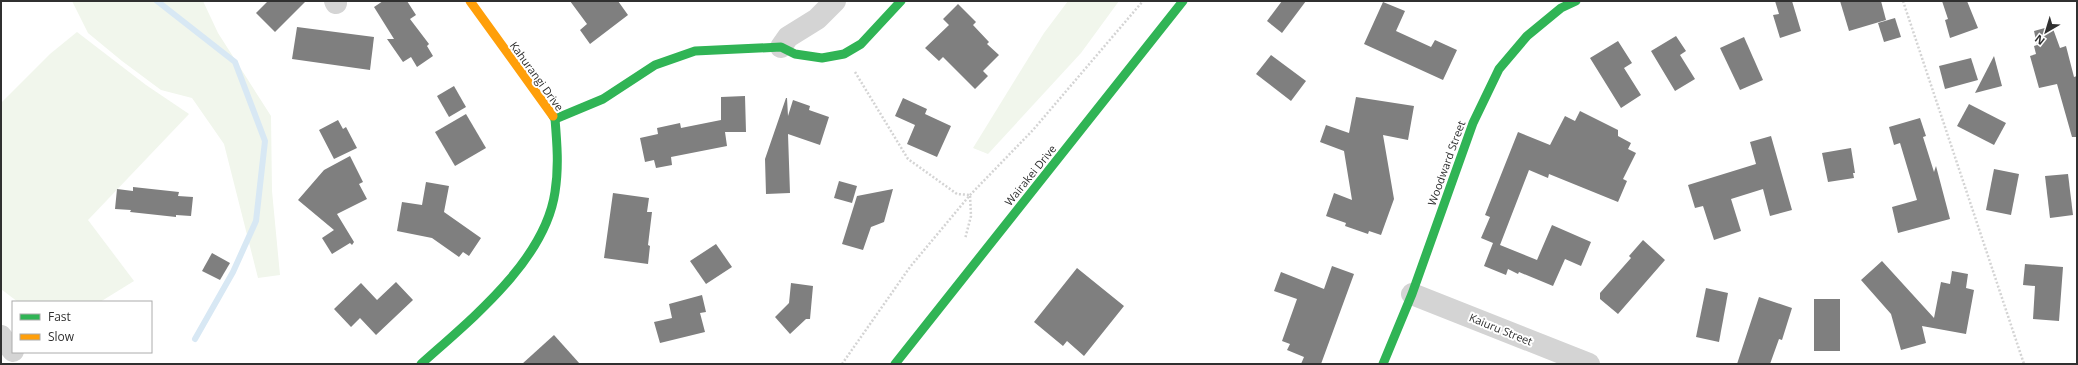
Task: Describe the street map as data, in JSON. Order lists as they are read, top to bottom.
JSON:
{
  "streets": {
    "street": [
      "Kahurangi Drive",
      "Woodward Street",
      "Wairakei Drive",
      "Kaiuru Street"
    ]
  },
  "crossings": [
    ["Woodward Street", "Kaiuru Street"]
  ],
  "legend": ["Fast", "Slow"],
  "north": "bottom left"
}
